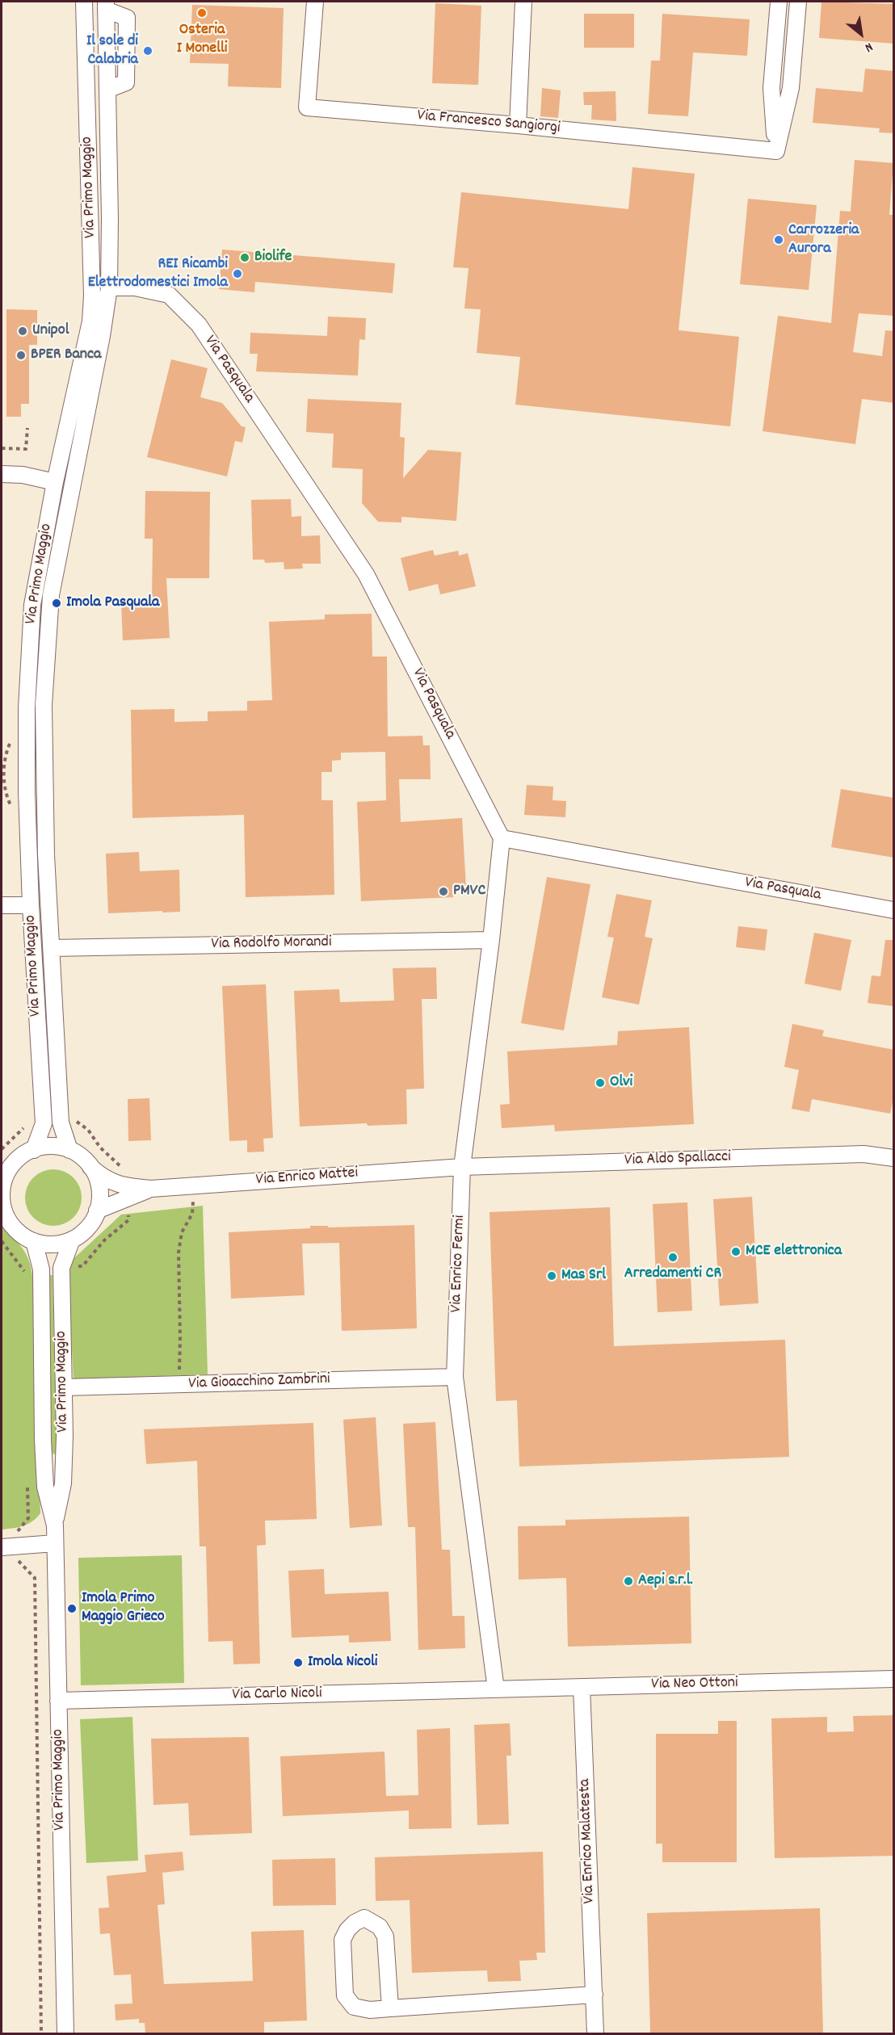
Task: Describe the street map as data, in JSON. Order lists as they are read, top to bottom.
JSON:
{
  "streets": {
    "street": [
      "Via Francesco Sangiorgi",
      "Via Primo Maggio",
      "Via Pasquala",
      "Via Rodolfo Morandi",
      "Via Aldo Spallacci",
      "Via Enrico Mattei",
      "Via Enrico Fermi",
      "Via Gioacchino Zambrini",
      "Via Neo Ottoni",
      "Via Carlo Nicoli",
      "Via Enrico Malatesta"
    ]
  },
  "crossings": [
    ["Via Primo Maggio", "Via Pasquala"],
    ["Via Primo Maggio", "Via Rodolfo Morandi"],
    ["Via Primo Maggio", "Via Enrico Mattei"],
    ["Via Primo Maggio", "Via Gioacchino Zambrini"],
    ["Via Primo Maggio", "Via Carlo Nicoli"],
    ["Via Pasquala", "Via Enrico Fermi"],
    ["Via Rodolfo Morandi", "Via Enrico Fermi"],
    ["Via Aldo Spallacci", "Via Enrico Mattei"],
    ["Via Aldo Spallacci", "Via Enrico Fermi"],
    ["Via Enrico Mattei", "Via Enrico Fermi"],
    ["Via Enrico Fermi", "Via Gioacchino Zambrini"],
    ["Via Enrico Fermi", "Via Neo Ottoni"],
    ["Via Enrico Fermi", "Via Carlo Nicoli"],
    ["Via Neo Ottoni", "Via Carlo Nicoli"],
    ["Via Neo Ottoni", "Via Enrico Malatesta"]
  ],
  "places": [
    "Osteria I Monelli",
    "Il sole di Calabria",
    "Carrozzeria Aurora",
    "Biolife",
    "REI Ricambi Elettrodomestici Imola",
    "Unipol",
    "BPER Banca",
    "Imola Pasquala",
    "PMVC",
    "Olvi",
    "MCE elettronica",
    "Arredamenti CR",
    "Mas Srl",
    "Aepi s.r.l.",
    "Imola Primo Maggio Grieco",
    "Imola Nicoli"
  ],
  "north": "bottom right"
}
